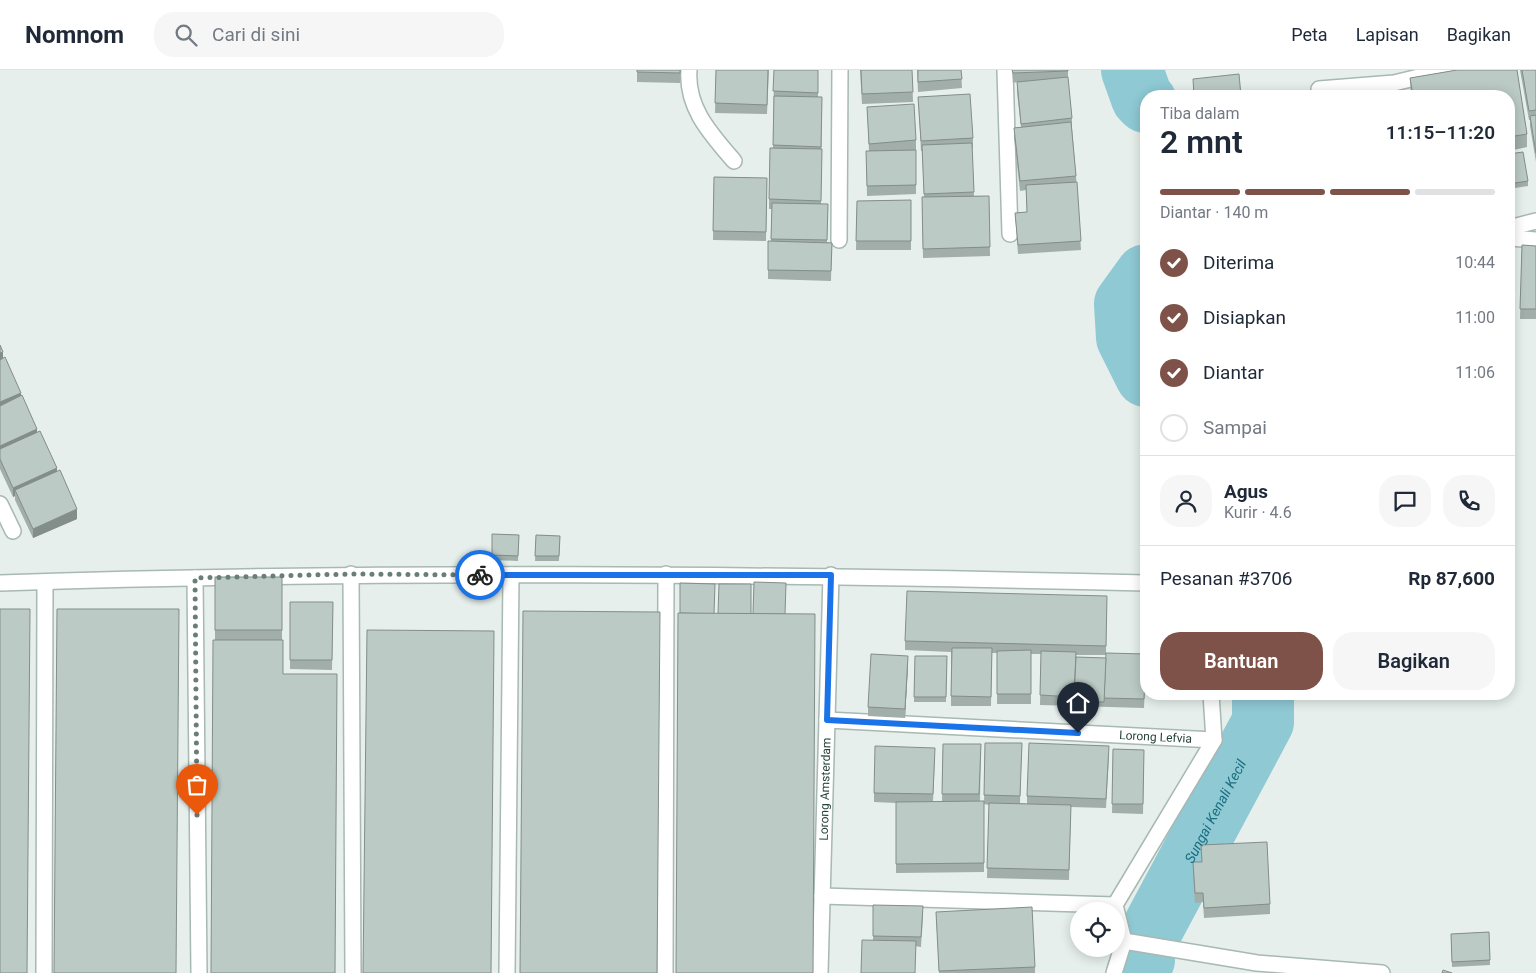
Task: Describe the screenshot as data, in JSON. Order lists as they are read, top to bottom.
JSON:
{
  "streets": {
    "street": ["Lorong Lefvia", "Lorong Amsterdam"]
  },
  "crossings": [
    ["Lorong Lefvia", "Lorong Amsterdam"]
  ],
  "water": ["Sungai Kenali Kecil"],
  "page": {
    "header": "Nomnom",
    "search": "Cari di sini",
    "nav": ["Peta", "Lapisan", "Bagikan"],
    "heading": ["2 mnt", "Tiba dalam", "11:15–11:20"],
    "panel": [
      "Agus",
      "Kurir · 4.6",
      "Pesanan #3706",
      "Rp 87,600"
    ],
    "bar": "Diantar · 140 m",
    "list": [
      ["Diterima", "10:44"],
      ["Disiapkan", "11:00"],
      ["Diantar", "11:06"],
      "Sampai"
    ],
    "buttons": ["Bantuan", "Bagikan"]
  }
}
